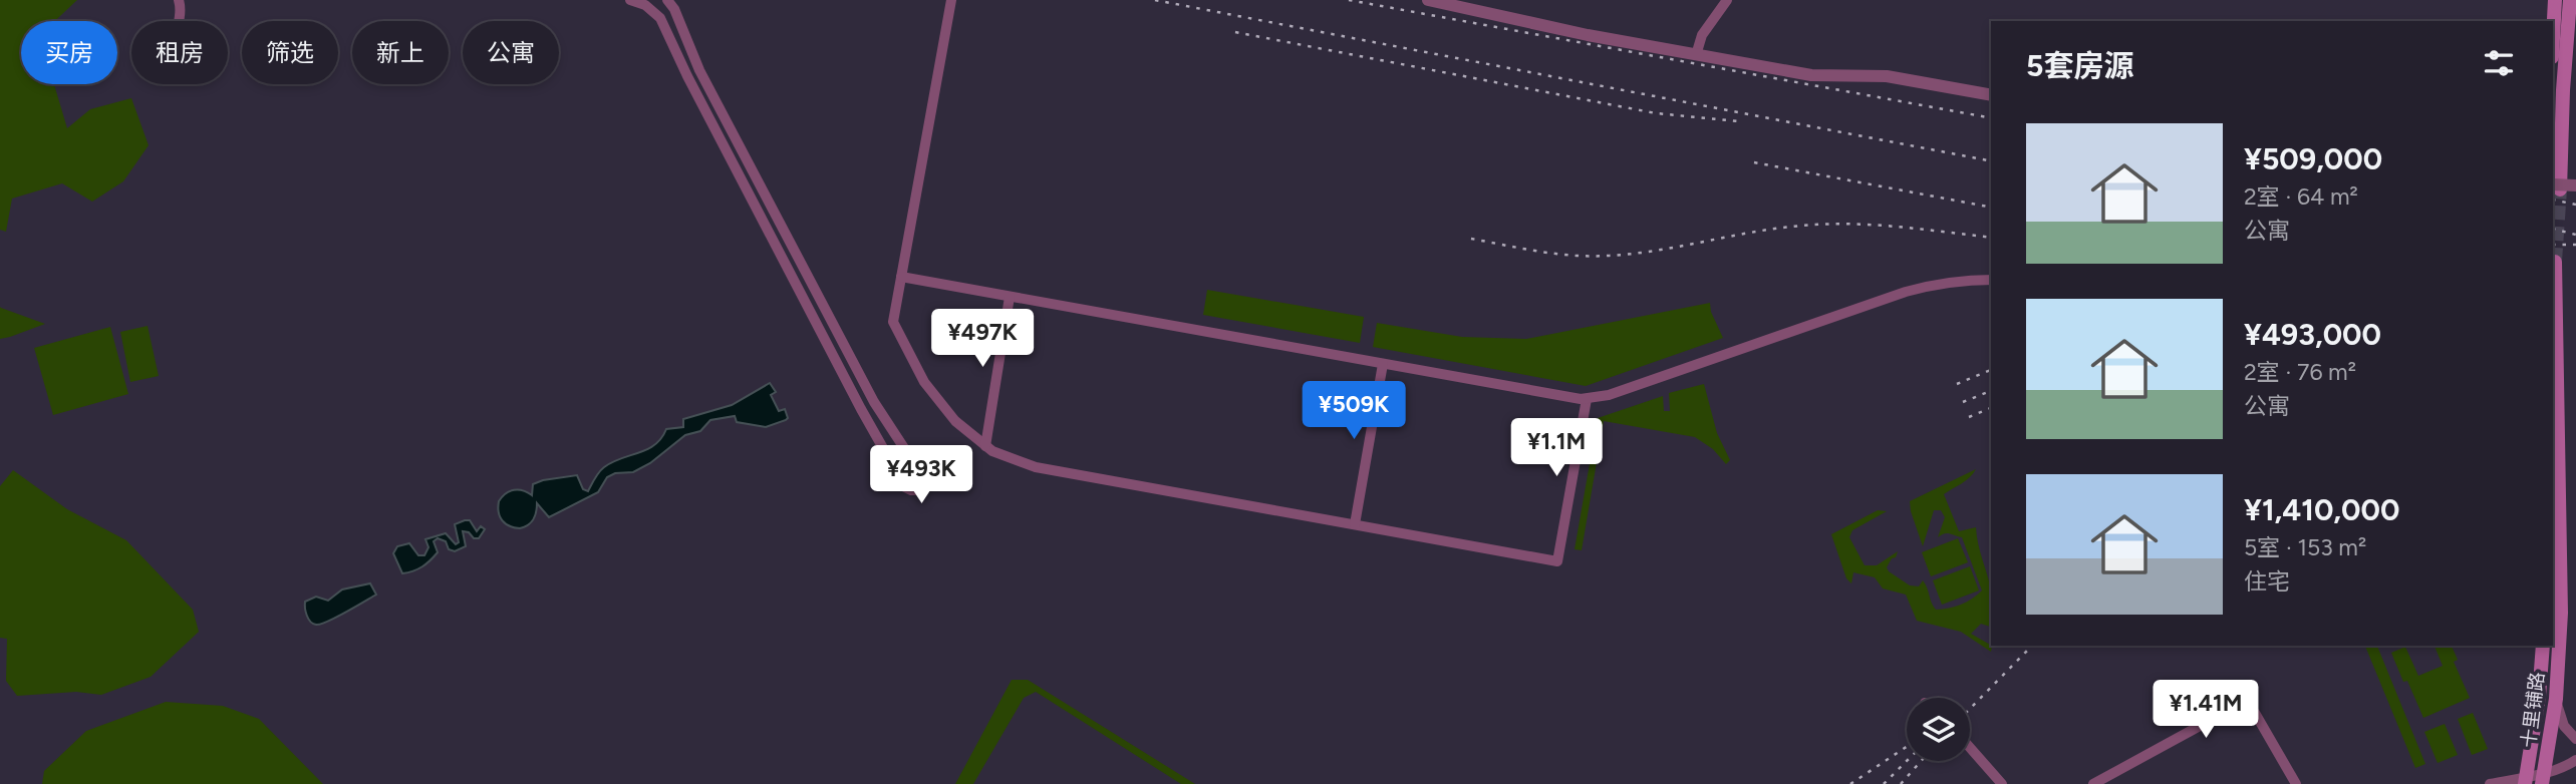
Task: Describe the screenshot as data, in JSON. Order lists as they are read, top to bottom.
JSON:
{
  "streets": {
    "main road": ["十里铺路"]
  },
  "page": {
    "chip": [
      "买房",
      "租房",
      "筛选",
      "新上",
      "公寓"
    ],
    "heading": "5套房源",
    "list": [
      {
        "name": "¥509,000",
        "note": "2室 · 64 m² · 公寓"
      },
      {
        "name": "¥493,000",
        "note": "2室 · 76 m² · 公寓"
      },
      {
        "name": "¥1,410,000",
        "note": "5室 · 153 m² · 住宅"
      }
    ],
    "price": [
      "¥497K",
      "¥509K",
      "¥1.1M",
      "¥493K",
      "¥1.41M"
    ]
  }
}
